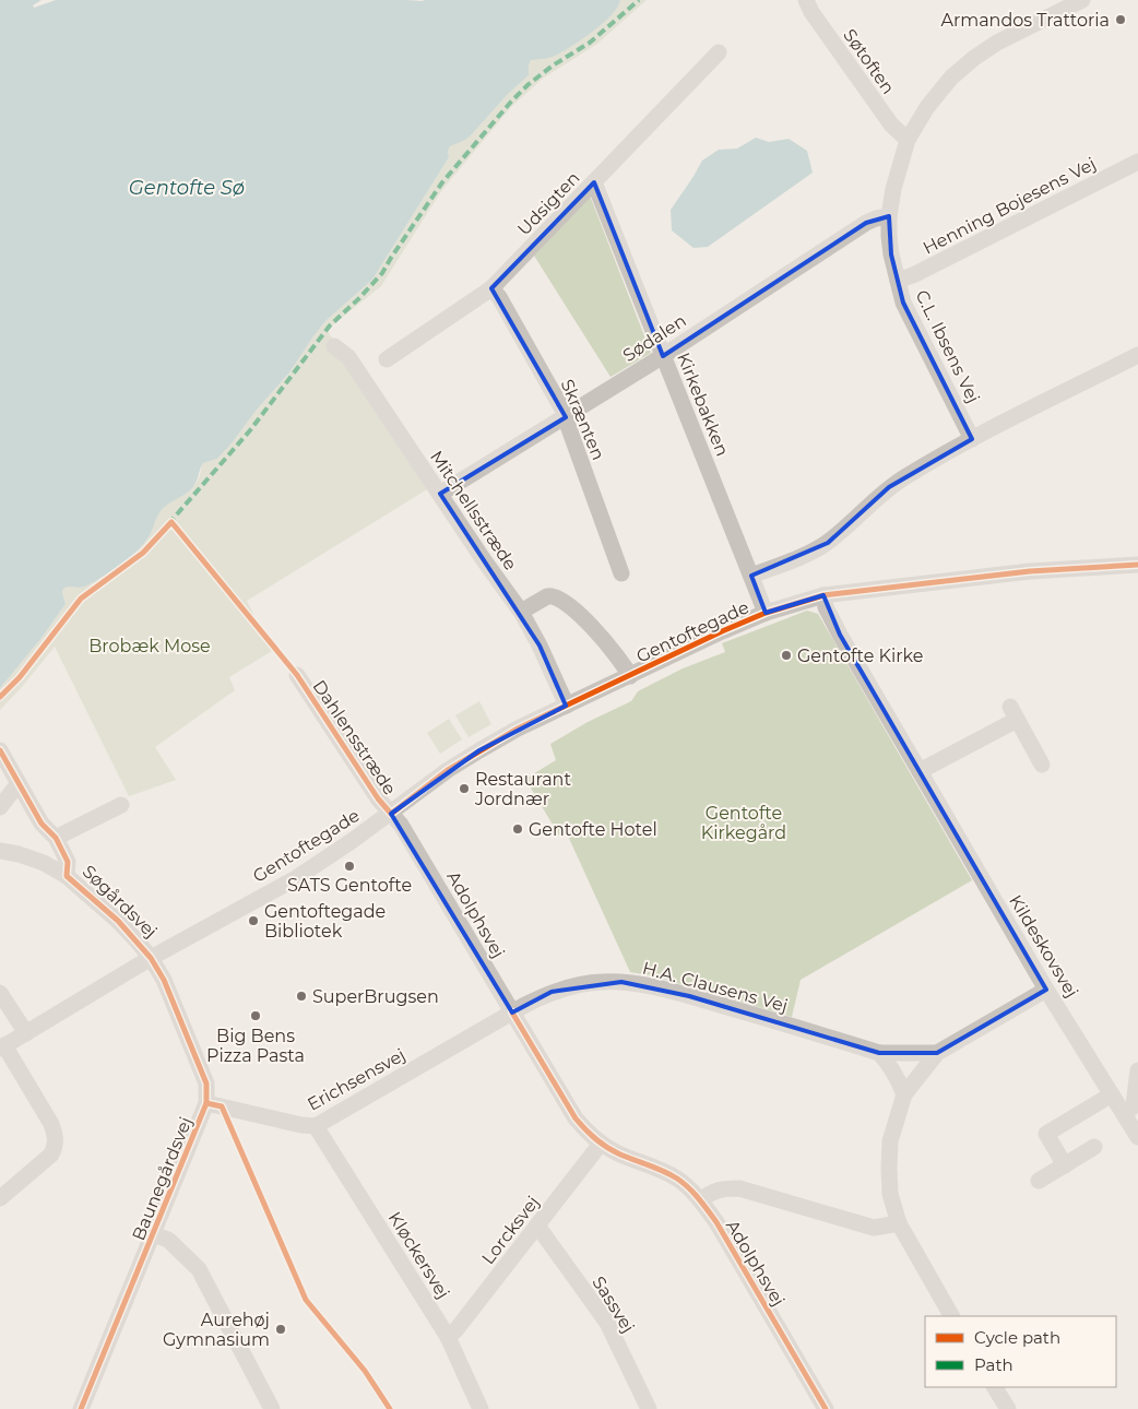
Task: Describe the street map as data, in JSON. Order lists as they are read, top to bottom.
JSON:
{
  "streets": {
    "street": [
      "Søtoften",
      "Udsigten",
      "Henning Bojesens Vej",
      "Sødalen",
      "C.L. Ibsens Vej",
      "Kirkebakken",
      "Skrænten",
      "Mitchellsstræde",
      "Gentoftegade",
      "Dahlensstræde",
      "Søgårdsvej",
      "Adolphsvej",
      "Kildeskovsvej",
      "H.A. Clausens Vej",
      "Erichsensvej",
      "Baunegårdsvej",
      "Lorcksvej",
      "Kløckersvej",
      "Sassvej"
    ]
  },
  "crossings": [
    ["Søtoften", "C.L. Ibsens Vej"],
    ["Udsigten", "Kirkebakken"],
    ["Udsigten", "Skrænten"],
    ["Henning Bojesens Vej", "C.L. Ibsens Vej"],
    ["Sødalen", "C.L. Ibsens Vej"],
    ["Sødalen", "Kirkebakken"],
    ["Sødalen", "Skrænten"],
    ["Sødalen", "Mitchellsstræde"],
    ["Kirkebakken", "Gentoftegade"],
    ["Mitchellsstræde", "Gentoftegade"],
    ["Gentoftegade", "Dahlensstræde"],
    ["Gentoftegade", "Søgårdsvej"],
    ["Gentoftegade", "Adolphsvej"],
    ["Gentoftegade", "Kildeskovsvej"],
    ["Gentoftegade", "Baunegårdsvej"],
    ["Dahlensstræde", "Adolphsvej"],
    ["Søgårdsvej", "Baunegårdsvej"],
    ["Adolphsvej", "H.A. Clausens Vej"],
    ["Adolphsvej", "Erichsensvej"],
    ["Adolphsvej", "Lorcksvej"],
    ["H.A. Clausens Vej", "Erichsensvej"],
    ["Erichsensvej", "Baunegårdsvej"],
    ["Erichsensvej", "Kløckersvej"],
    ["Lorcksvej", "Kløckersvej"],
    ["Lorcksvej", "Sassvej"]
  ],
  "water": ["Gentofte Sø"],
  "parks": ["Brobæk Mose", "Gentofte Kirkegård"],
  "places": [
    "Armandos Trattoria",
    "Gentofte Kirke",
    "Restaurant Jordnær",
    "Gentofte Hotel",
    "SATS Gentofte",
    "Gentoftegade Bibliotek",
    "SuperBrugsen",
    "Big Bens Pizza Pasta",
    "Aurehøj Gymnasium"
  ],
  "legend": ["Cycle path", "Path"]
}
